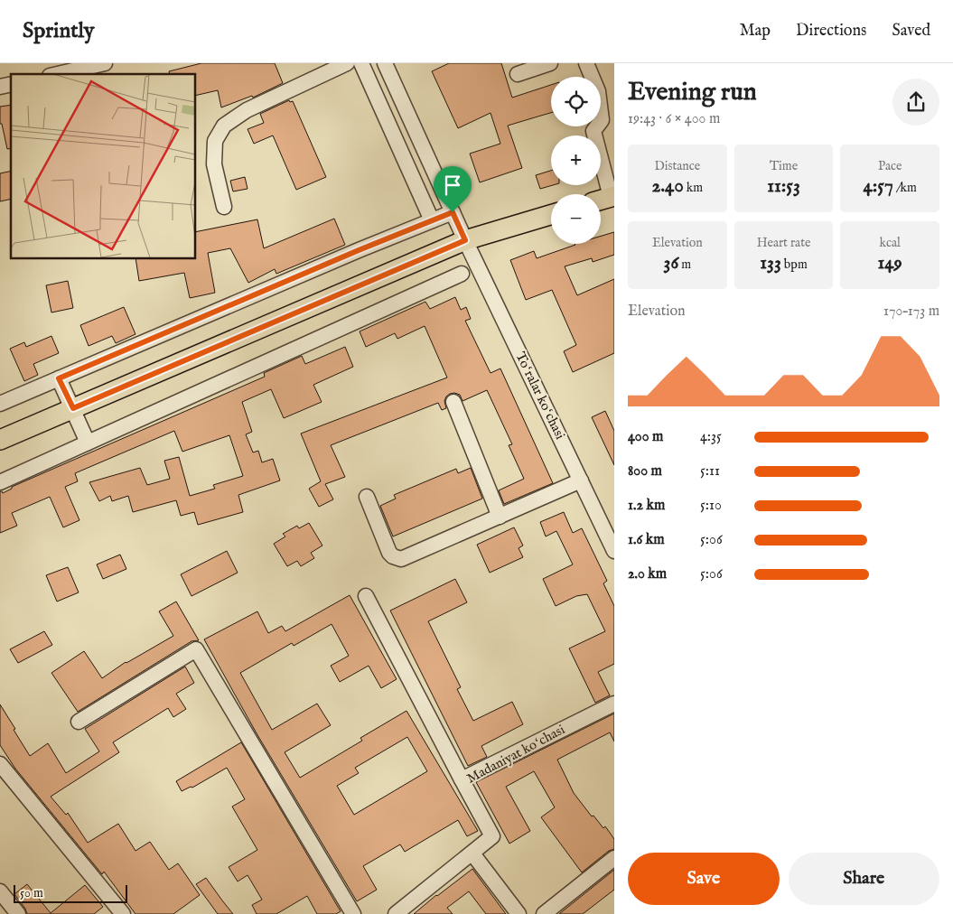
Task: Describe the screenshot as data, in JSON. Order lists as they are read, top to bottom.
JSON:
{
  "streets": {
    "street": ["Toʻralar koʻchasi", "Madaniyat koʻchasi"]
  },
  "scale_bar": "50 m",
  "page": {
    "header": "Sprintly",
    "nav": ["Map", "Directions", "Saved"],
    "heading": ["Evening run", "19:43 · 6 × 400 m"],
    "map_buttons": ["+", "−"],
    "stats": [
      ["Distance", "2.40 km"],
      ["Time", "11:53"],
      ["Pace", "4:57 /km"],
      ["Elevation", "36 m"],
      ["Heart rate", "133 bpm"],
      ["kcal", "149"]
    ],
    "chart": ["Elevation", "170–173 m"],
    "list": [
      {
        "name": "400 m",
        "note": "4:35"
      },
      {
        "name": "800 m",
        "note": "5:11"
      },
      {
        "name": "1.2 km",
        "note": "5:10"
      },
      {
        "name": "1.6 km",
        "note": "5:06"
      },
      {
        "name": "2.0 km",
        "note": "5:06"
      }
    ],
    "buttons": ["Save", "Share"],
    "scale": "50 m"
  }
}
